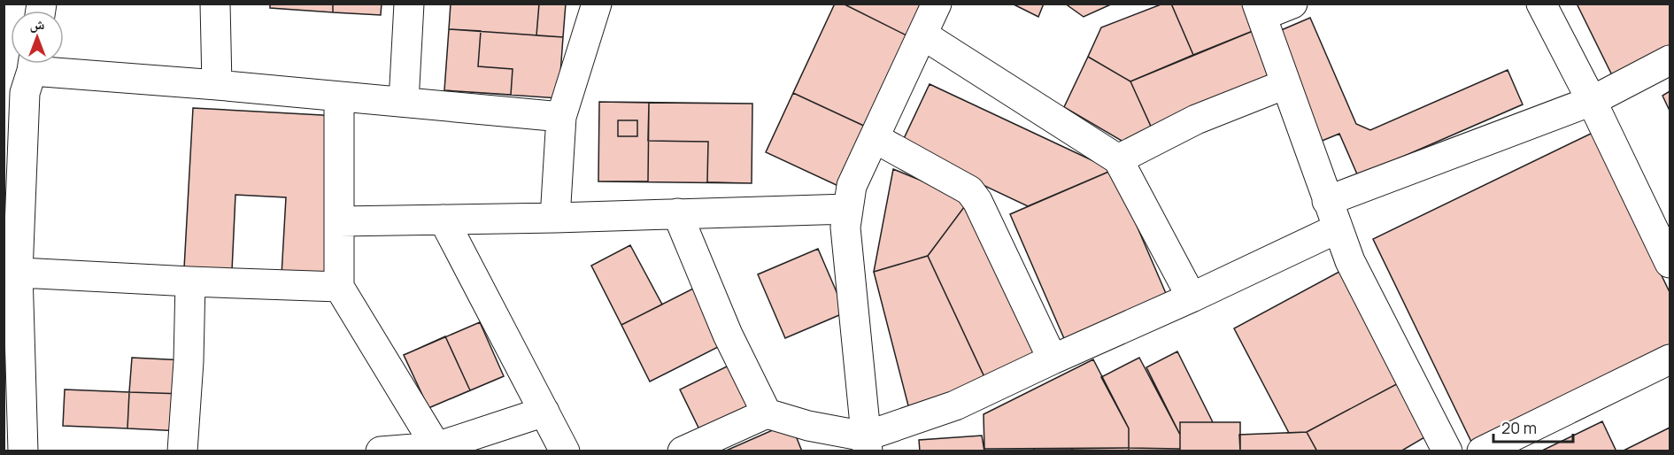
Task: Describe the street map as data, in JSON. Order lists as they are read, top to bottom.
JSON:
{
  "scale_bar": "20 m",
  "north": "top"
}
